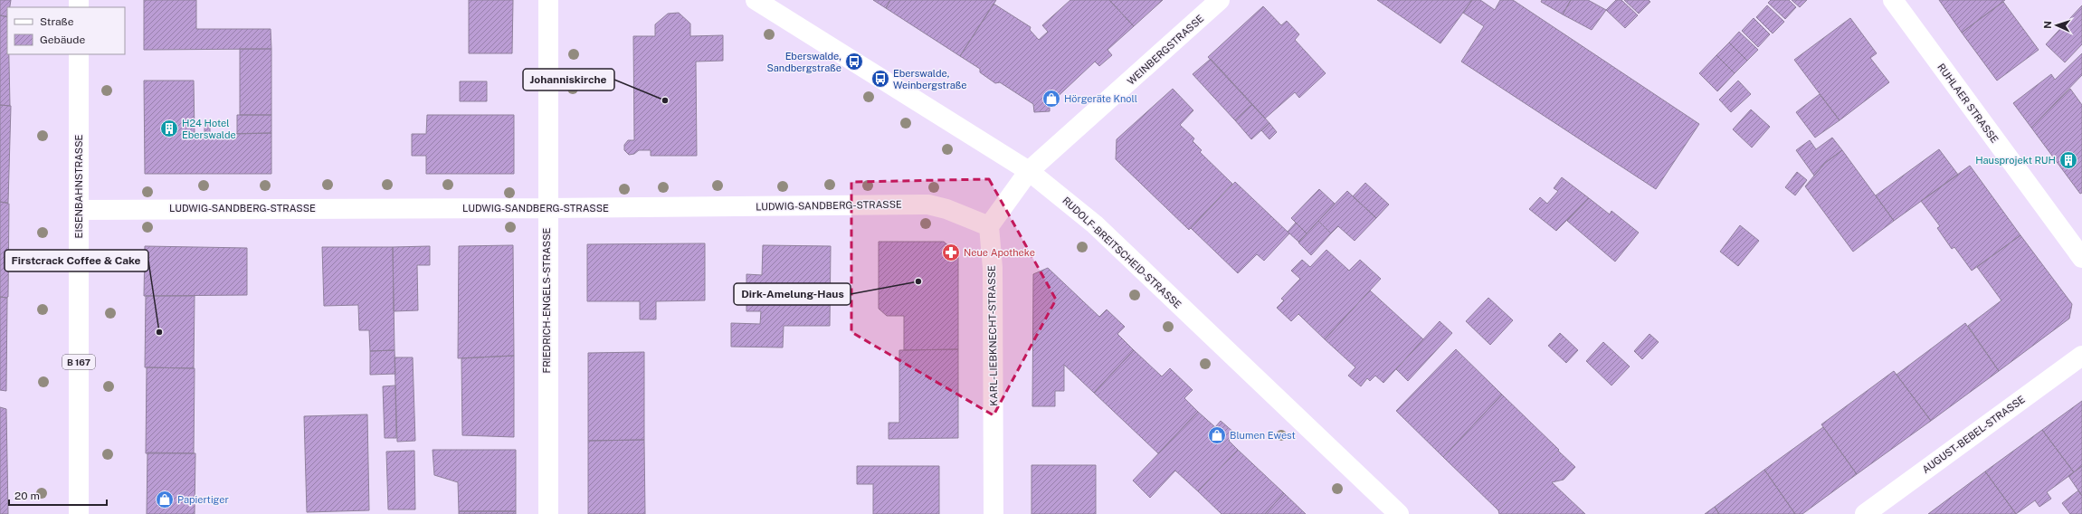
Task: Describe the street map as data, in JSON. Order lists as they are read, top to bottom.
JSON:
{
  "streets": {
    "street": [
      "WEINBERGSTRASSE",
      "RUHLAER STRASSE",
      "EISENBAHNSTRASSE",
      "LUDWIG-SANDBERG-STRASSE",
      "RUDOLF-BREITSCHEID-STRASSE",
      "FRIEDRICH-ENGELS-STRASSE",
      "KARL-LIEBKNECHT-STRASSE",
      "B 167",
      "AUGUST-BEBEL-STRASSE"
    ]
  },
  "crossings": [
    ["WEINBERGSTRASSE", "RUDOLF-BREITSCHEID-STRASSE"],
    ["EISENBAHNSTRASSE", "LUDWIG-SANDBERG-STRASSE"],
    ["LUDWIG-SANDBERG-STRASSE", "FRIEDRICH-ENGELS-STRASSE"],
    ["LUDWIG-SANDBERG-STRASSE", "KARL-LIEBKNECHT-STRASSE"]
  ],
  "places": {
    "bus stop": ["Eberswalde, Sandbergstraße", "Eberswalde, Weinbergstraße"],
    "shop": ["Hörgeräte Knoll", "Blumen Ewest", "Papiertiger"],
    "other": ["Johanniskirche", "Dirk-Amelung-Haus", "Firstcrack Coffee & Cake"],
    "building": ["H24 Hotel Eberswalde", "Hausprojekt RUH"],
    "pharmacy": ["Neue Apotheke"]
  },
  "legend": ["Straße", "Gebäude"],
  "scale_bar": "20 m",
  "north": "left"
}
